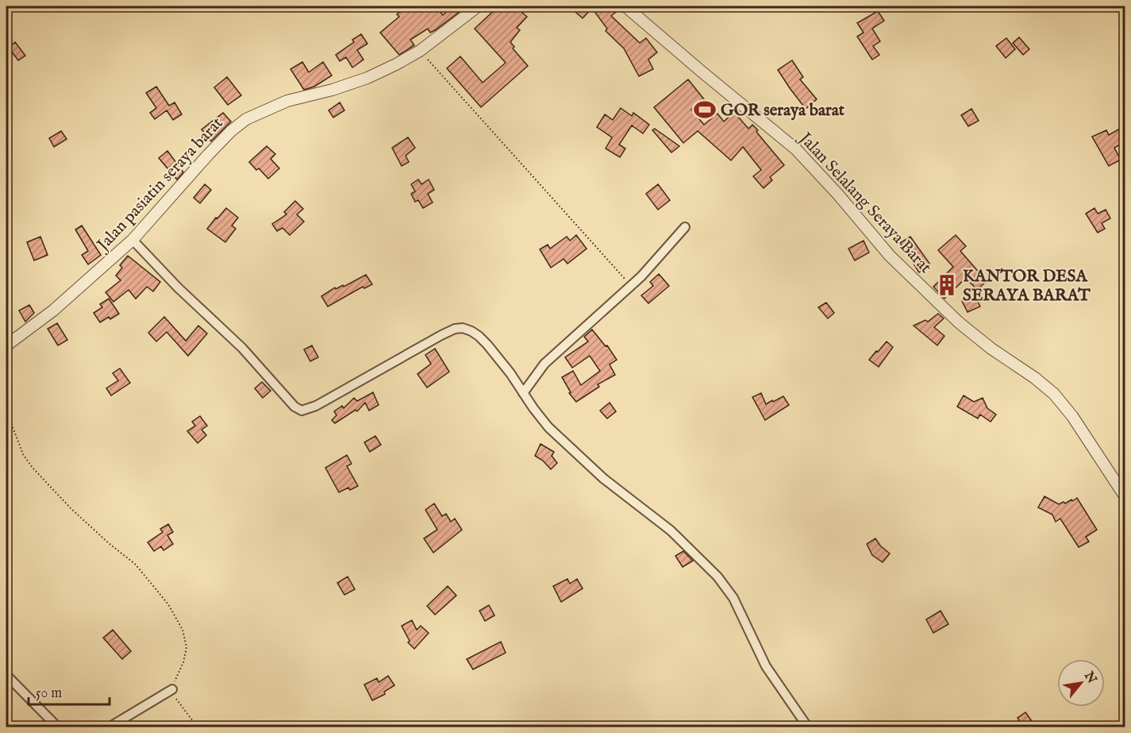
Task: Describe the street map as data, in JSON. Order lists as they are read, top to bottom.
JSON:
{
  "streets": {
    "street": ["Jalan pasiatin seraya barat", "Jalan Selalang Seraya Barat"]
  },
  "places": {
    "sports": ["GOR seraya barat"],
    "building": ["KANTOR DESA SERAYA BARAT"]
  },
  "scale_bar": "50 m",
  "north": "top right"
}
